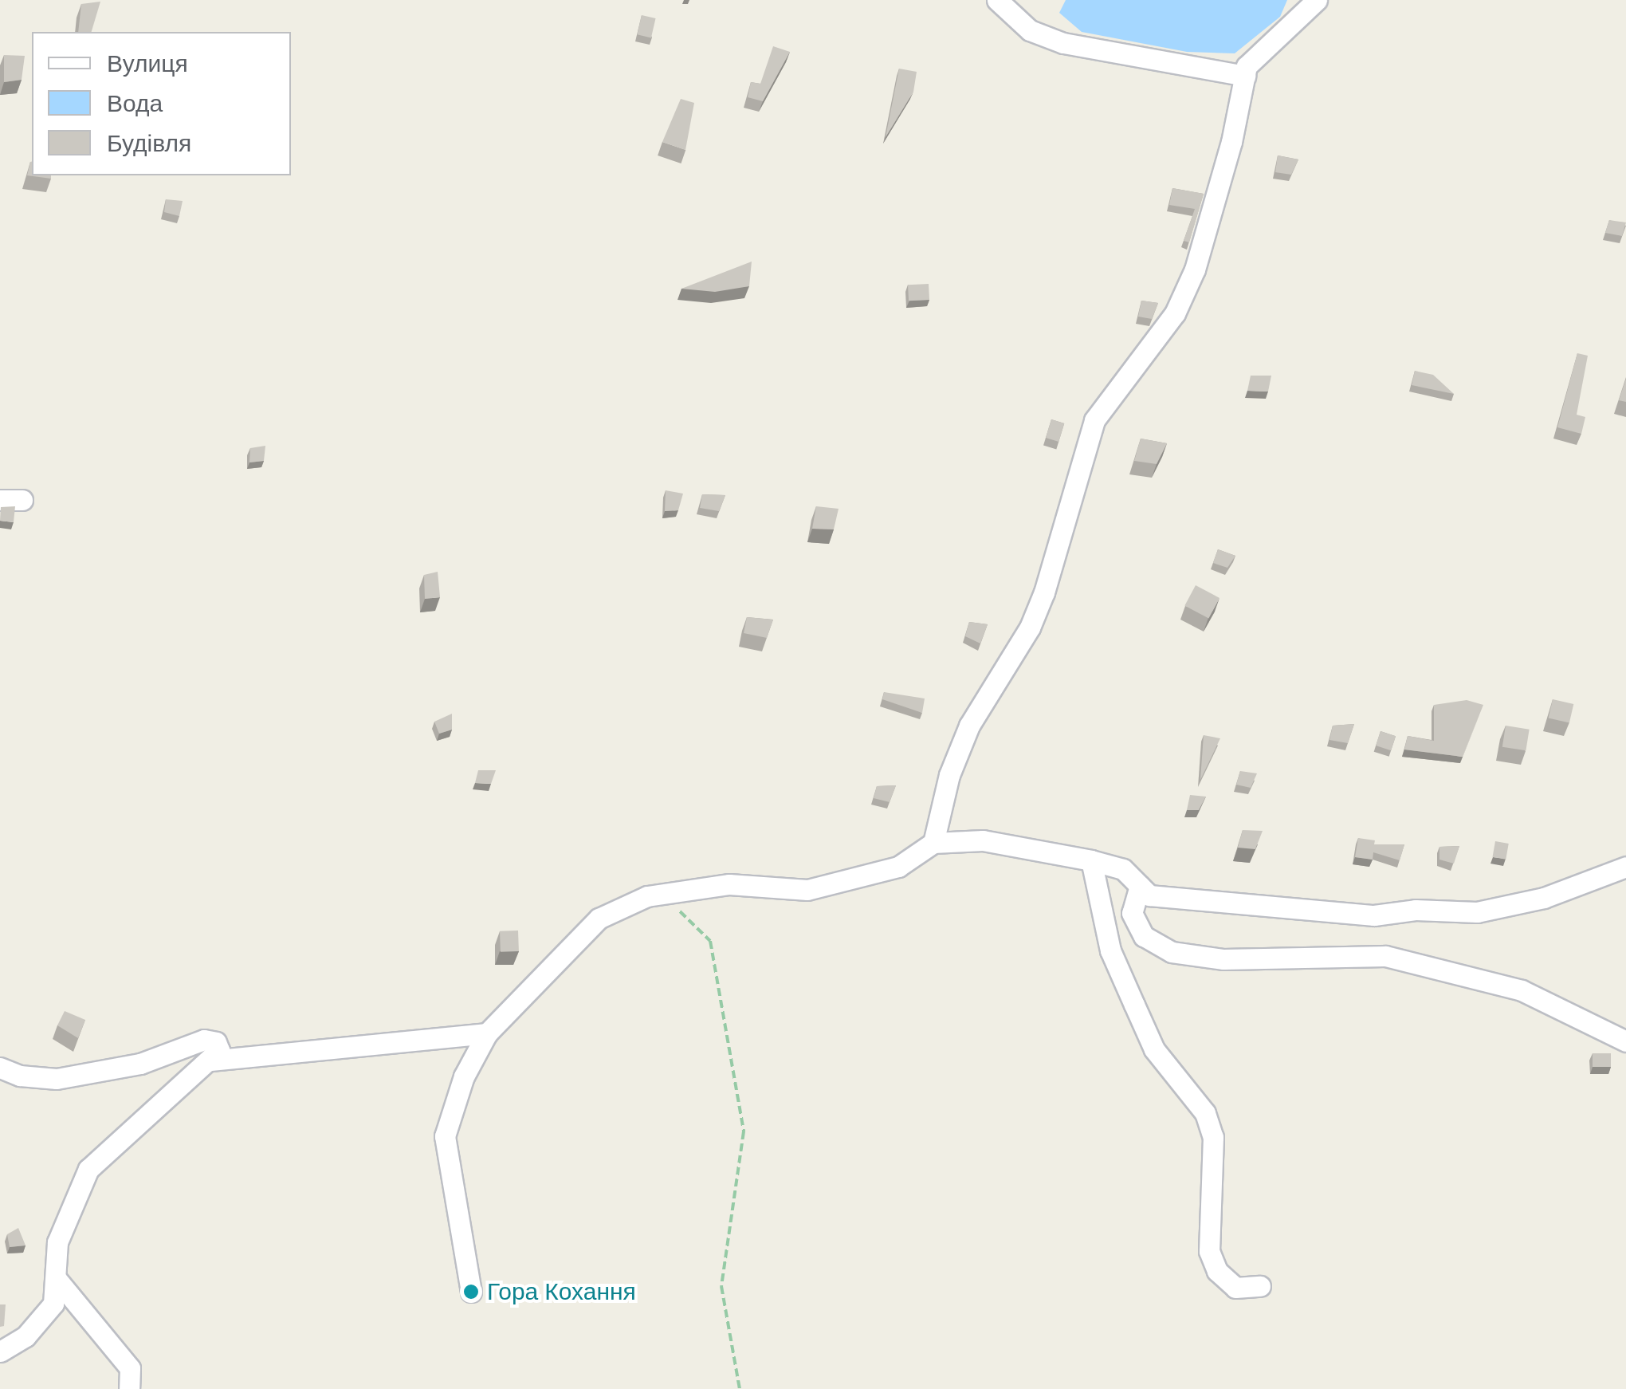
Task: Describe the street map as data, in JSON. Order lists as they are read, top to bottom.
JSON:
{
  "places": ["Гора Кохання"],
  "legend": ["Вулиця", "Вода", "Будівля"]
}
